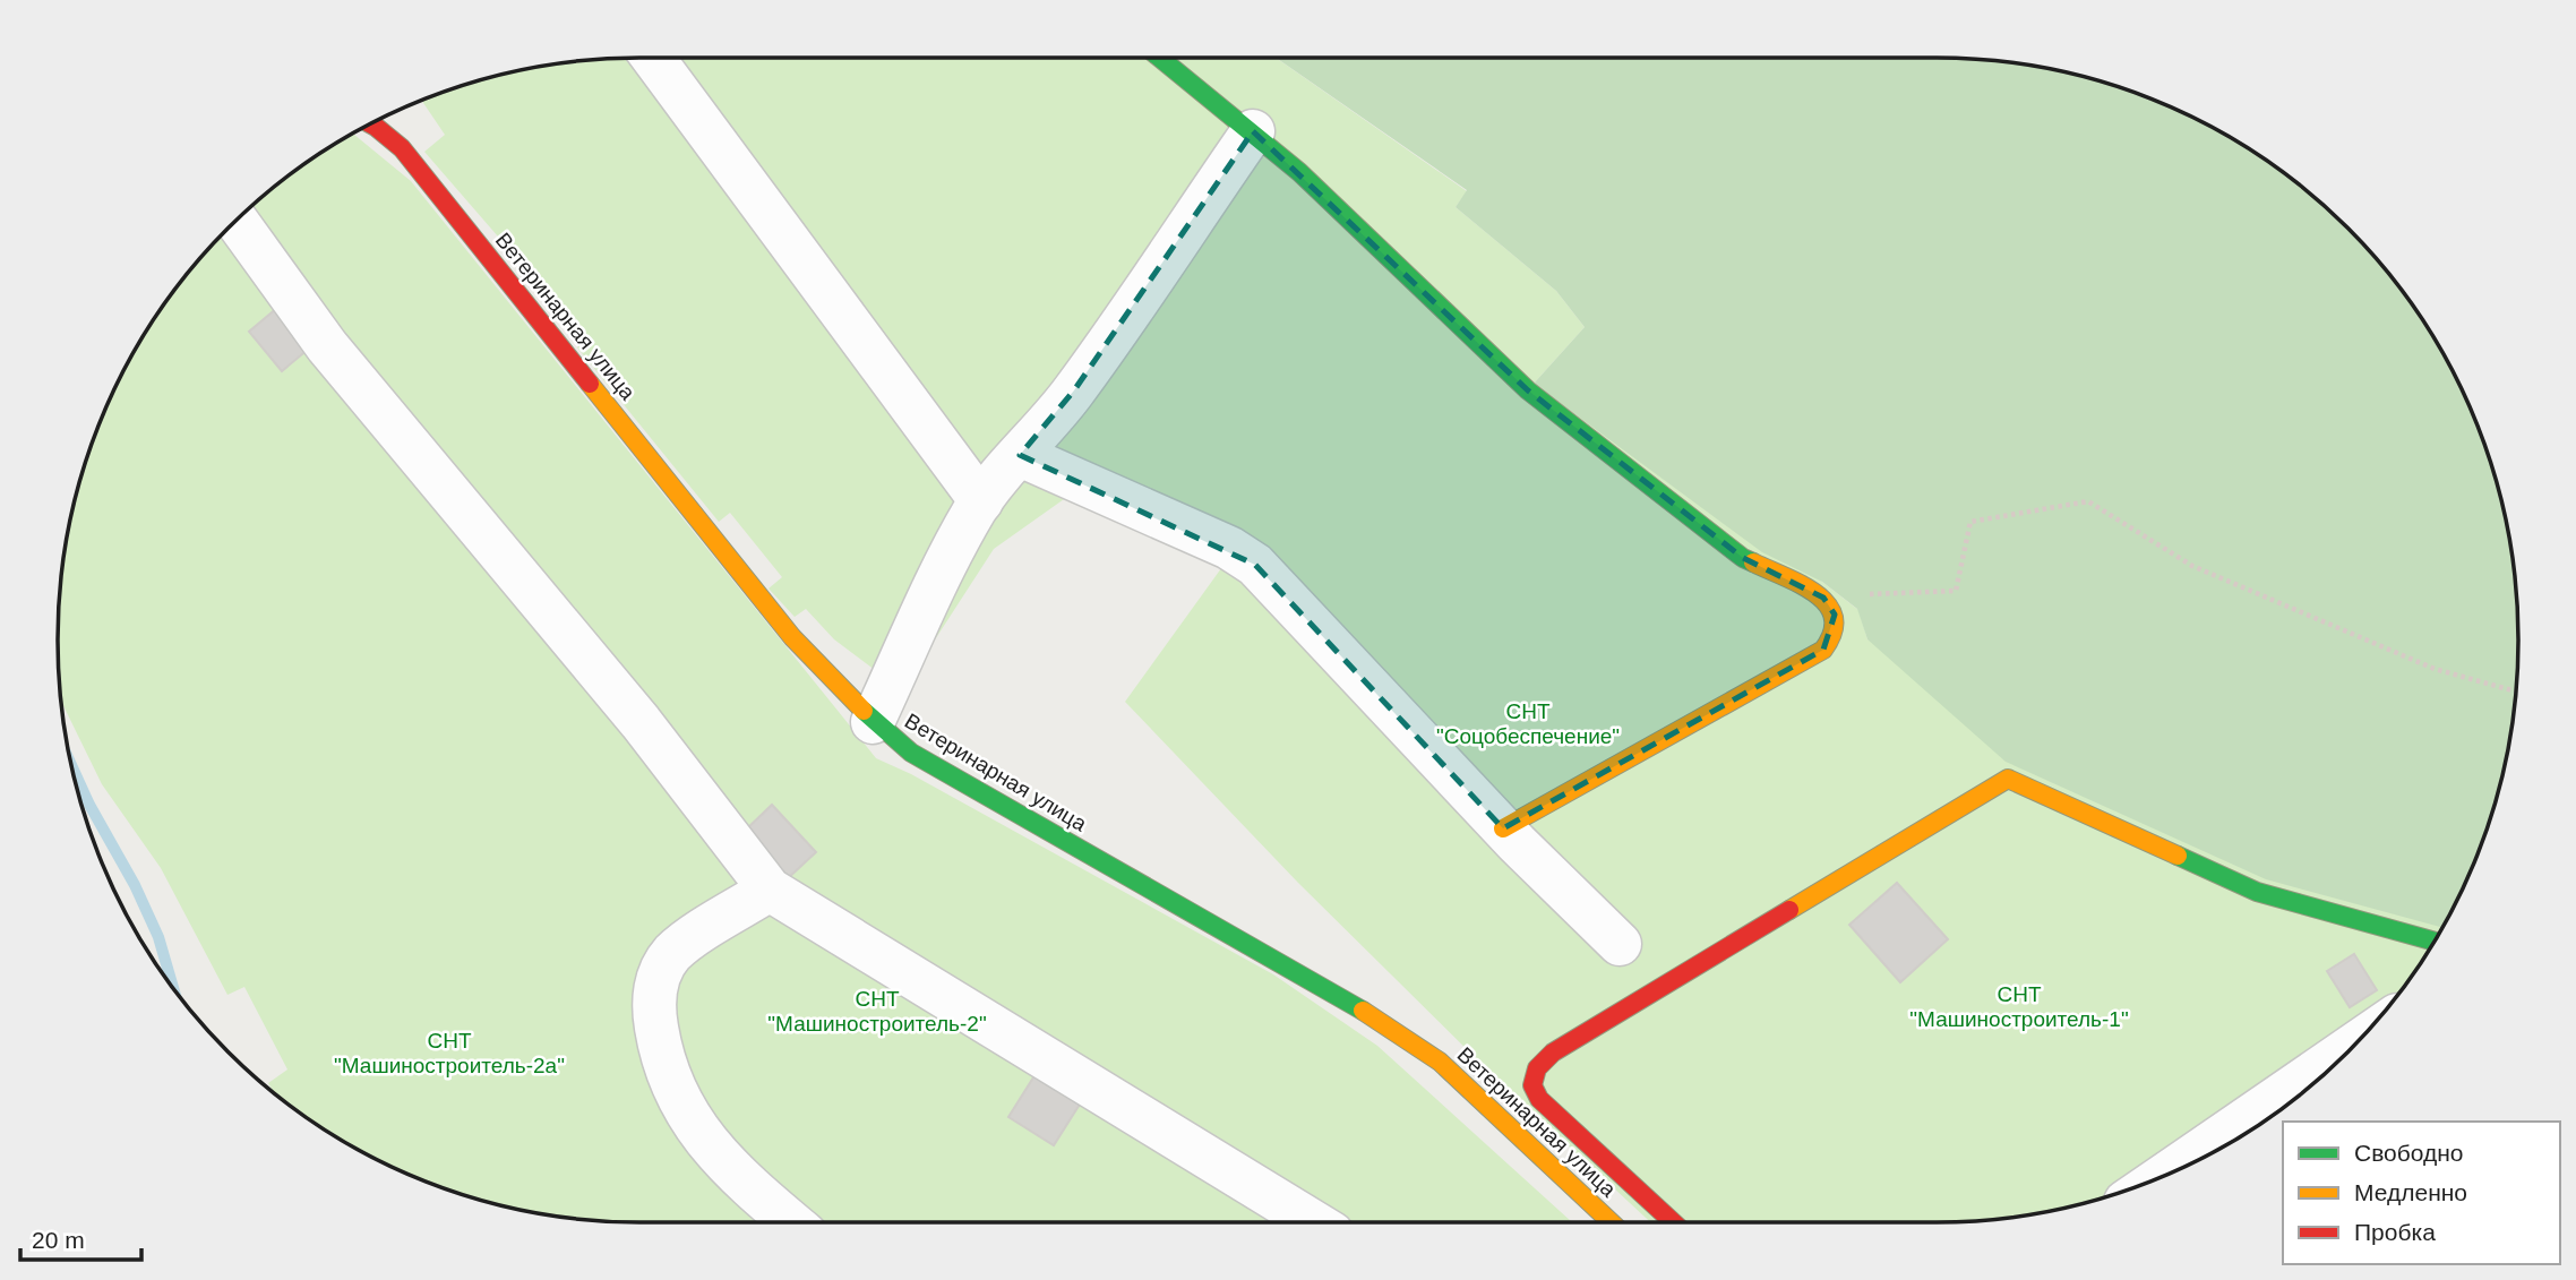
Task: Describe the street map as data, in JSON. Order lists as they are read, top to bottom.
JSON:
{
  "streets": {
    "street": ["Ветеринарная улица"]
  },
  "parks": [
    "СНТ \"Соцобеспечение\"",
    "СНТ \"Машиностроитель-1\"",
    "СНТ \"Машиностроитель-2\"",
    "СНТ \"Машиностроитель-2а\""
  ],
  "legend": ["Свободно", "Медленно", "Пробка"],
  "scale_bar": "20 m"
}
